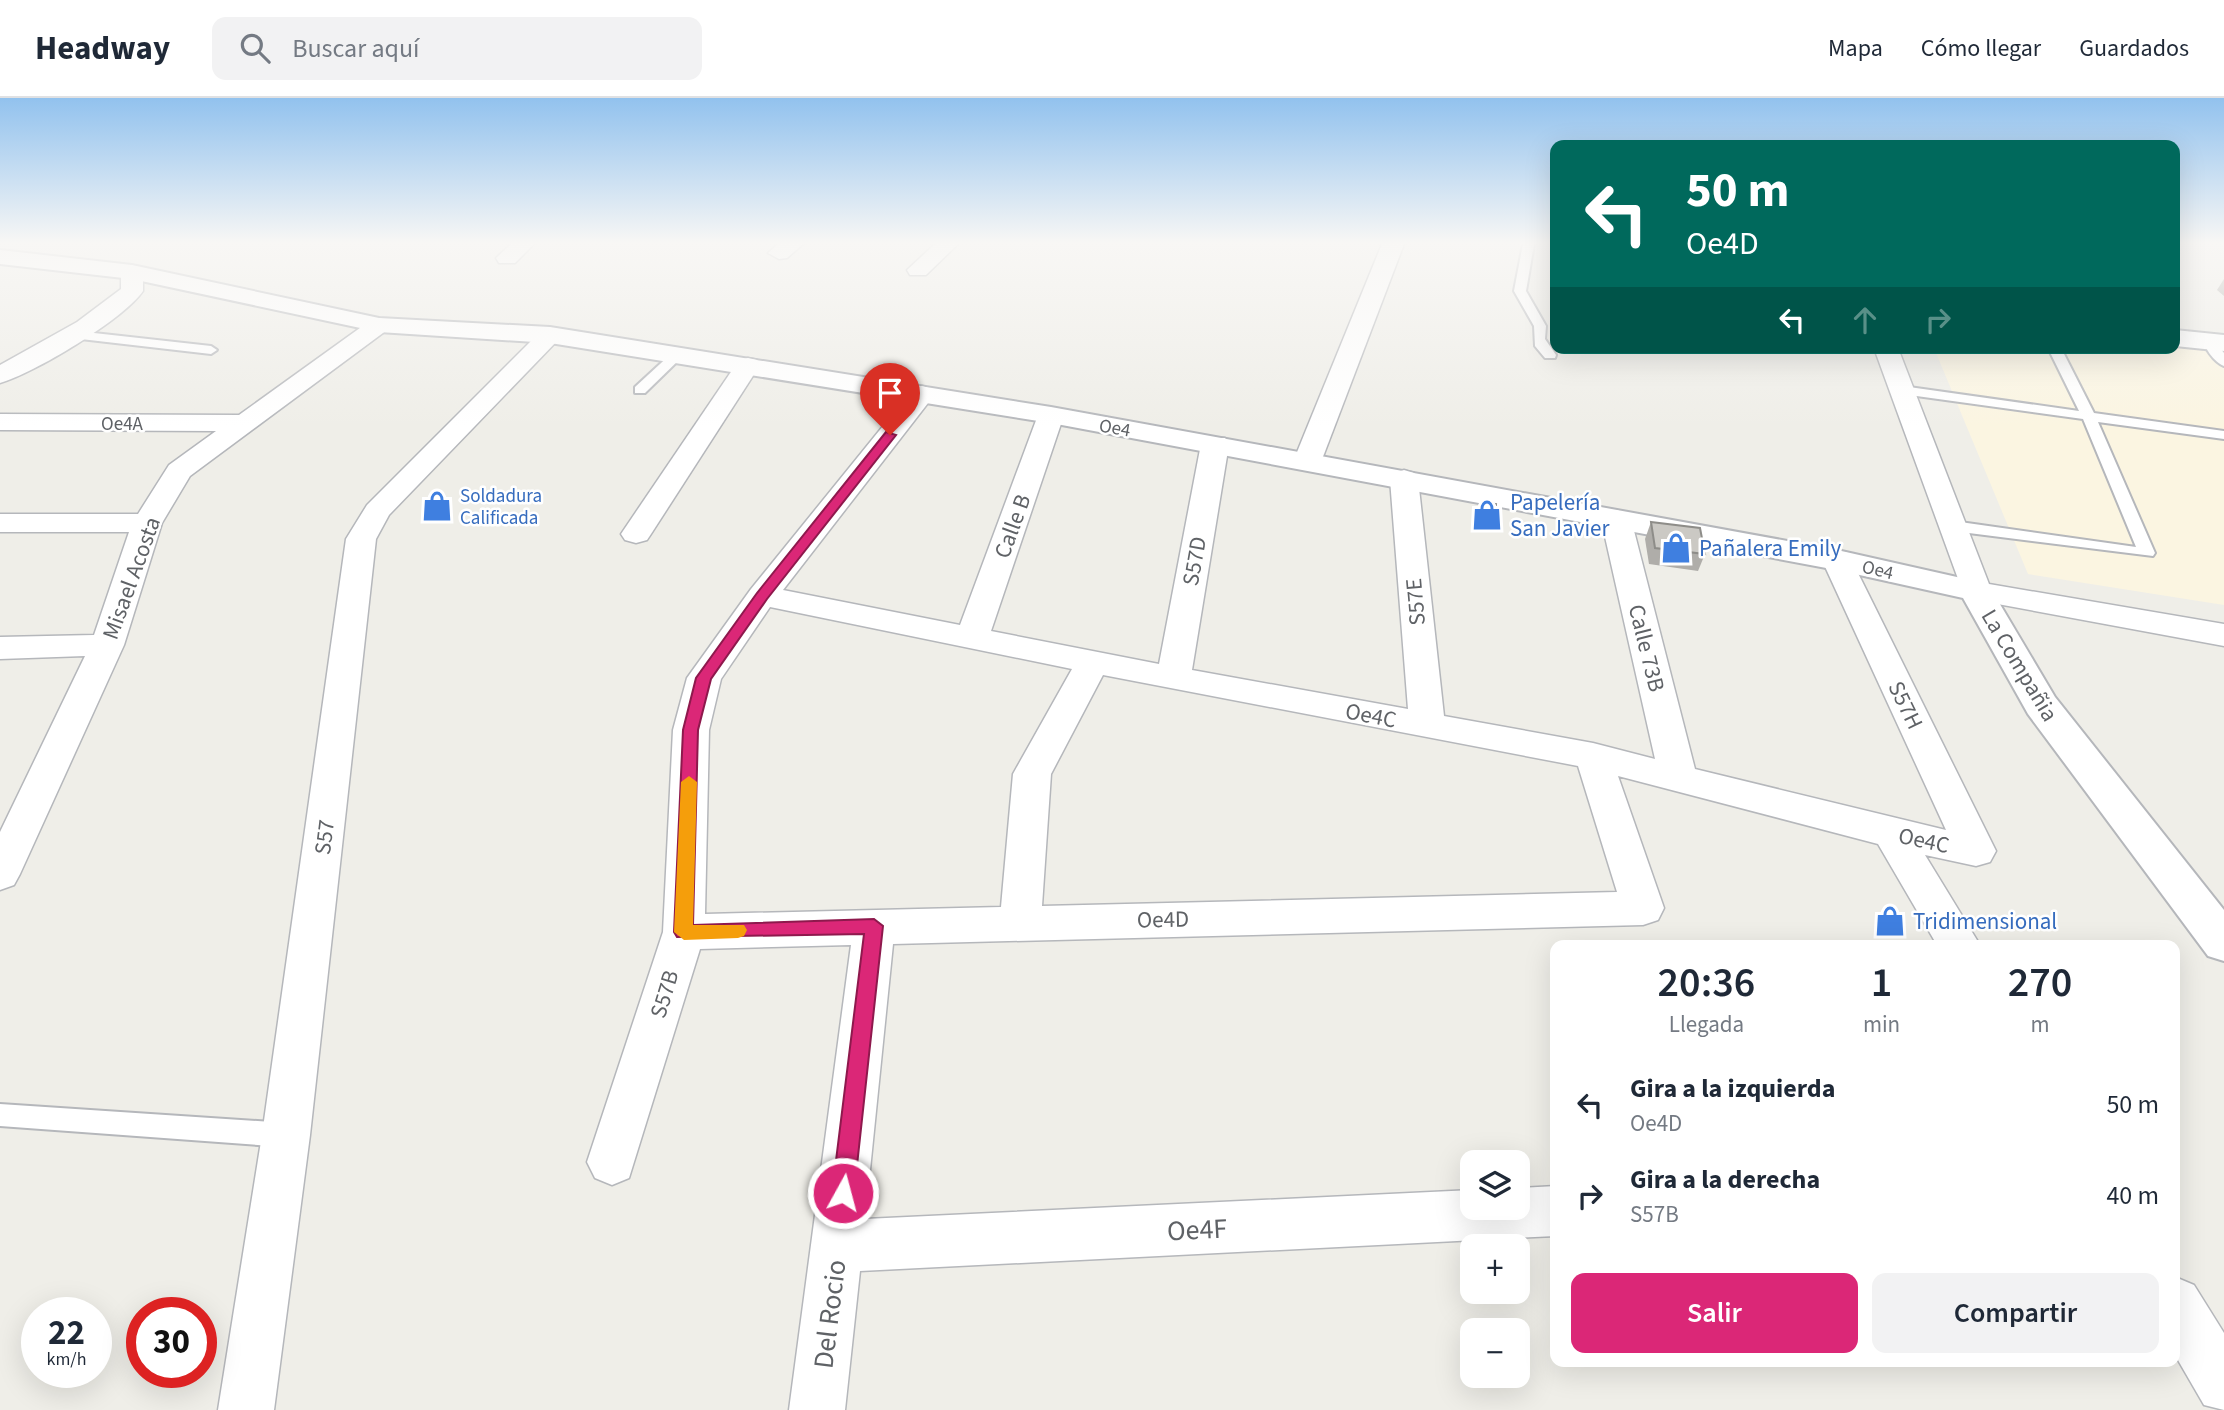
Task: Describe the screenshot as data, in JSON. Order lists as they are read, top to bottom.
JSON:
{
  "streets": {
    "street": [
      "Oe4A",
      "Oe4",
      "Calle B",
      "S57D",
      "Misael Acosta",
      "S57E",
      "Calle 73B",
      "La Compañia",
      "S57H",
      "Oe4C",
      "S57",
      "Oe4D",
      "S57B",
      "Oe4F",
      "Del Rocio"
    ]
  },
  "crossings": [
    ["Oe4A", "Misael Acosta"],
    ["Oe4", "Calle B"],
    ["Oe4", "S57D"],
    ["Oe4", "Misael Acosta"],
    ["Oe4", "S57E"],
    ["Oe4", "Calle 73B"],
    ["Oe4", "La Compañia"],
    ["Oe4", "S57H"],
    ["Oe4", "S57"],
    ["Oe4", "S57B"],
    ["Calle B", "Oe4C"],
    ["S57D", "Oe4C"],
    ["S57E", "Oe4C"],
    ["Calle 73B", "Oe4C"],
    ["S57H", "Oe4C"],
    ["Oe4C", "Oe4D"],
    ["Oe4C", "S57B"],
    ["Oe4D", "S57B"],
    ["Oe4D", "Del Rocio"],
    ["Oe4F", "Del Rocio"]
  ],
  "places": {
    "shop": [
      "Soldadura Calificada",
      "Papelería San Javier",
      "Pañalera Emily",
      "Tridimensional"
    ]
  },
  "page": {
    "header": "Headway",
    "search": "Buscar aquí",
    "nav": ["Mapa", "Cómo llegar", "Guardados"],
    "turn": ["50 m", "Oe4D"],
    "eta": [
      "20:36",
      "Llegada",
      "1",
      "min",
      "270",
      "m"
    ],
    "list": [
      {
        "name": "Gira a la izquierda",
        "note": "Oe4D",
        "value": "50 m"
      },
      {
        "name": "Gira a la derecha",
        "note": "S57B",
        "value": "40 m"
      }
    ],
    "map_buttons": ["+", "−"],
    "buttons": ["Salir", "Compartir"],
    "speed": "22 km/h",
    "limit": "30"
  }
}
